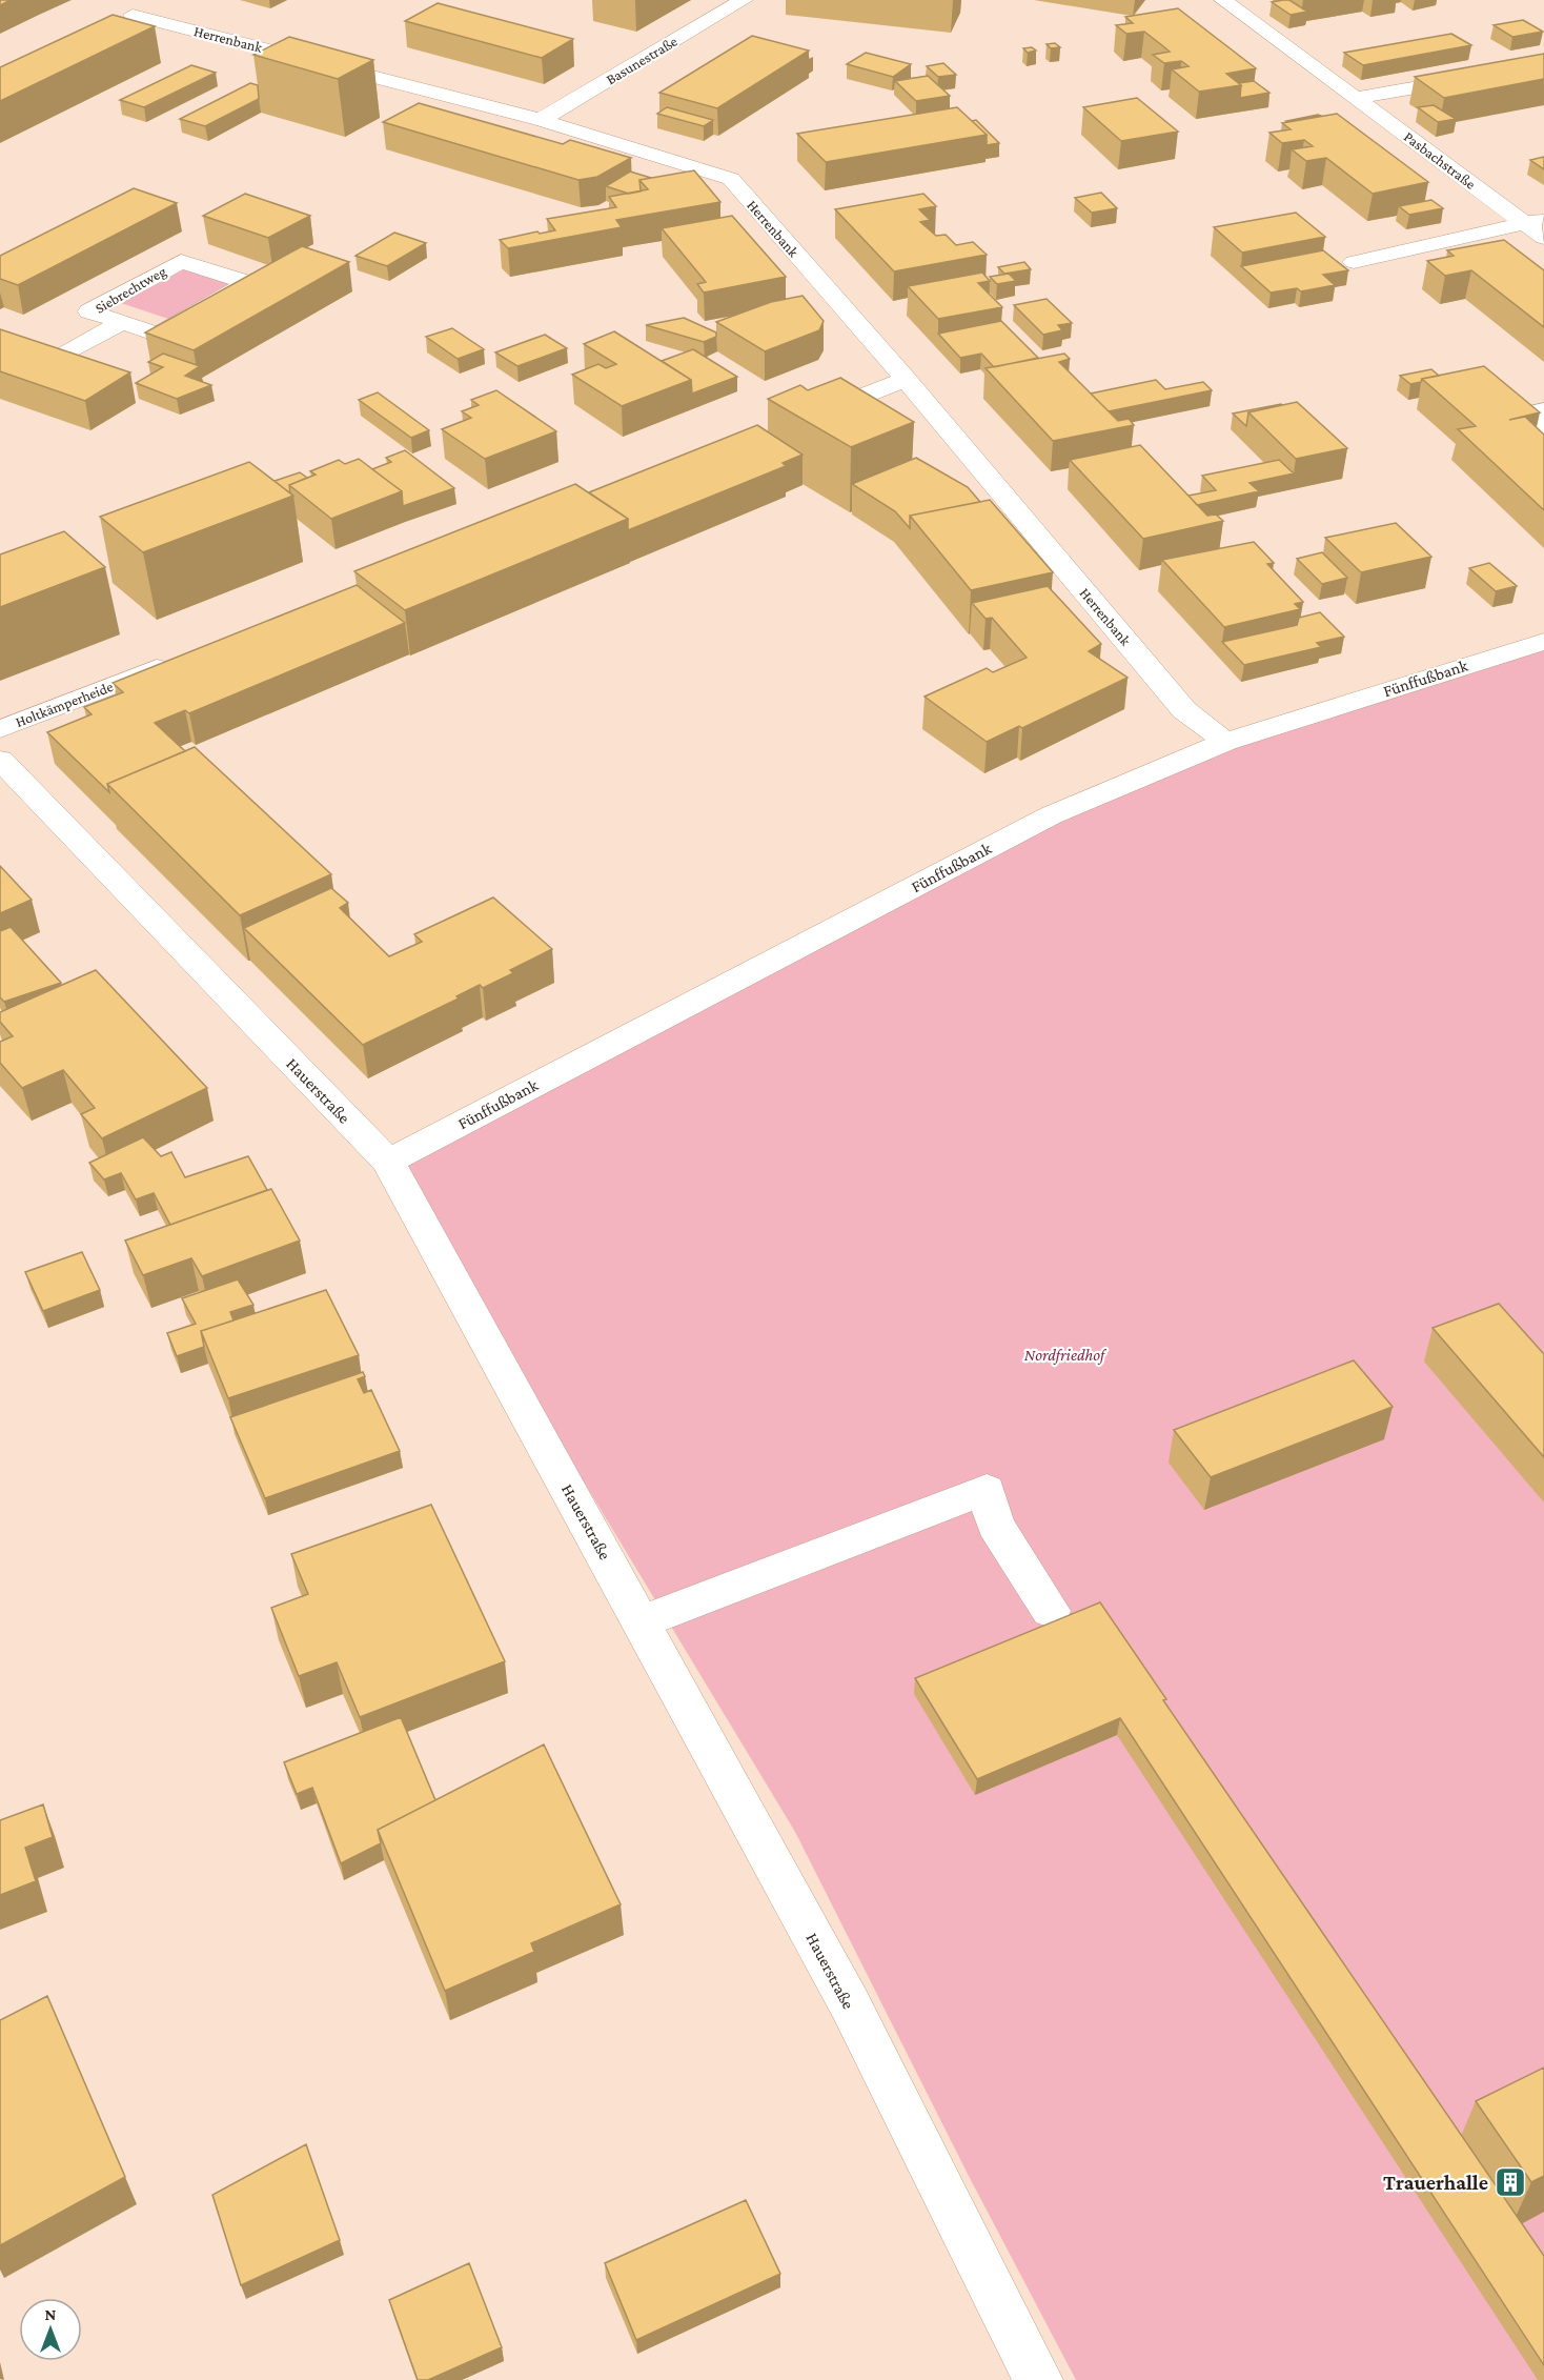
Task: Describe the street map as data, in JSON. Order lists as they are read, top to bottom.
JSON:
{
  "streets": {
    "street": [
      "Herrenbank",
      "Basunestraße",
      "Pasbachstraße",
      "Siebrechtweg",
      "Fünffußbank",
      "Holtkämperheide",
      "Hauerstraße"
    ]
  },
  "crossings": [
    ["Herrenbank", "Basunestraße"],
    ["Herrenbank", "Fünffußbank"],
    ["Fünffußbank", "Hauerstraße"]
  ],
  "parks": ["Nordfriedhof"],
  "places": {
    "building": ["Trauerhalle"]
  },
  "north": "top"
}
